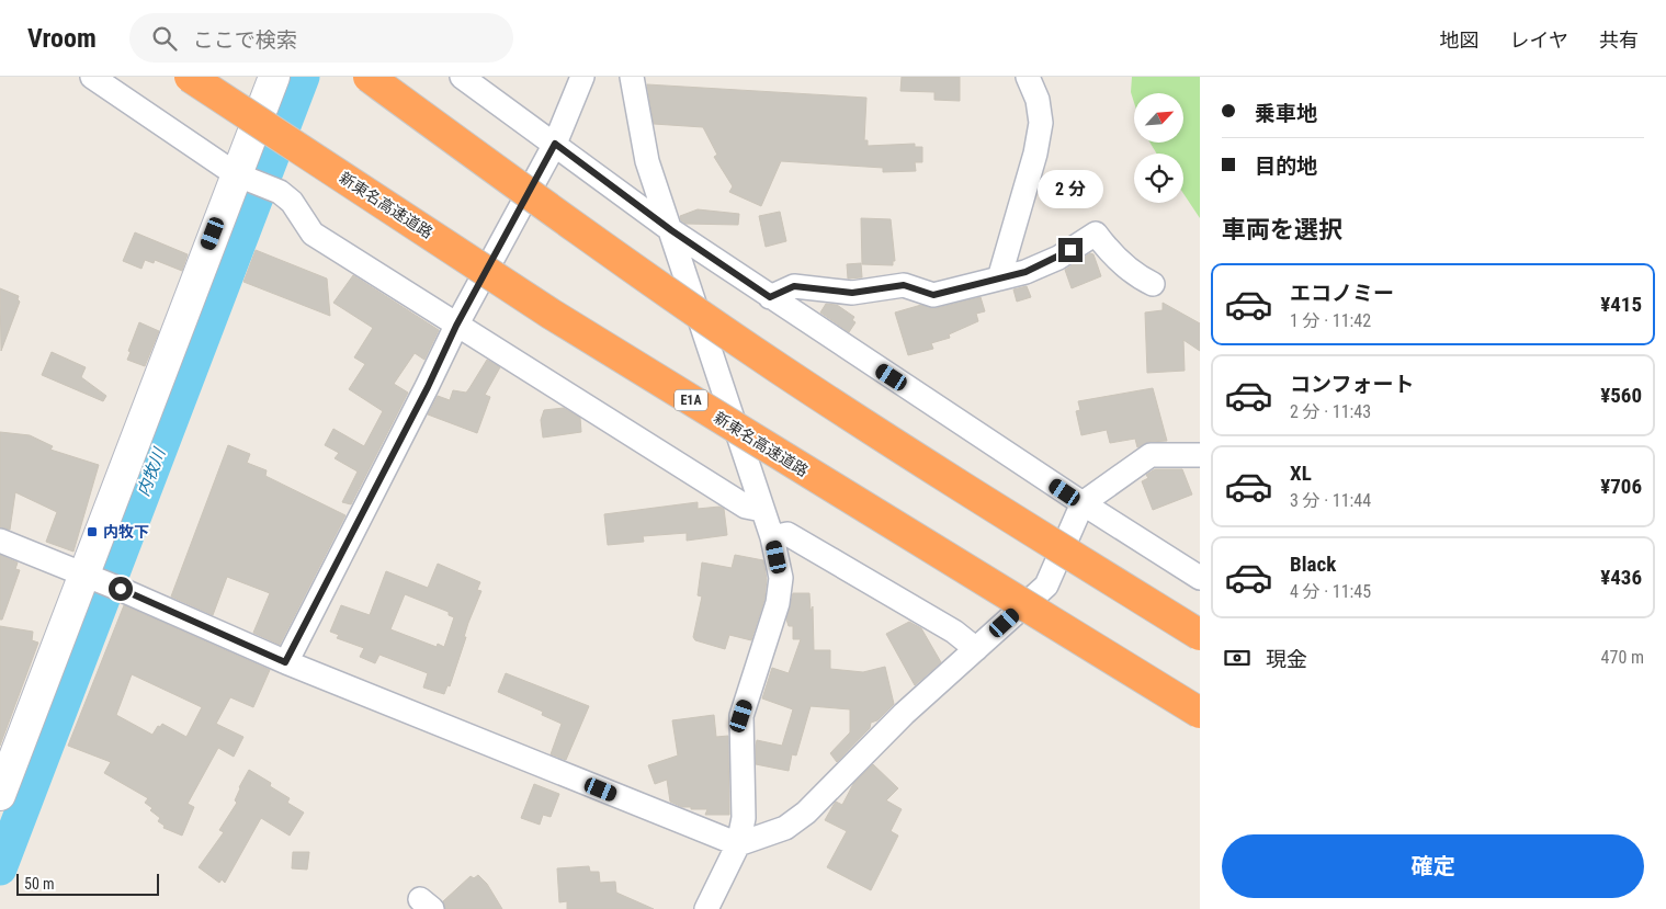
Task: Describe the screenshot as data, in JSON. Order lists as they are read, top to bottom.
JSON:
{
  "streets": {
    "highway": ["新東名高速道路", "E1A"]
  },
  "water": ["内牧川"],
  "places": {
    "transit": ["内牧下"]
  },
  "scale_bar": "50 m",
  "north": "top right",
  "page": {
    "header": "Vroom",
    "search": "ここで検索",
    "nav": ["地図", "レイヤ", "共有"],
    "banner": ["乗車地", "目的地"],
    "bubble": "2 分",
    "heading": "車両を選択",
    "list": [
      {
        "name": "エコノミー",
        "note": "1 分 · 11:42",
        "value": "¥415"
      },
      {
        "name": "コンフォート",
        "note": "2 分 · 11:43",
        "value": "¥560"
      },
      {
        "name": "XL",
        "note": "3 分 · 11:44",
        "value": "¥706"
      },
      {
        "name": "Black",
        "note": "4 分 · 11:45",
        "value": "¥436"
      }
    ],
    "pay": ["現金", "470 m"],
    "buttons": "確定",
    "scale": "50 m"
  }
}
